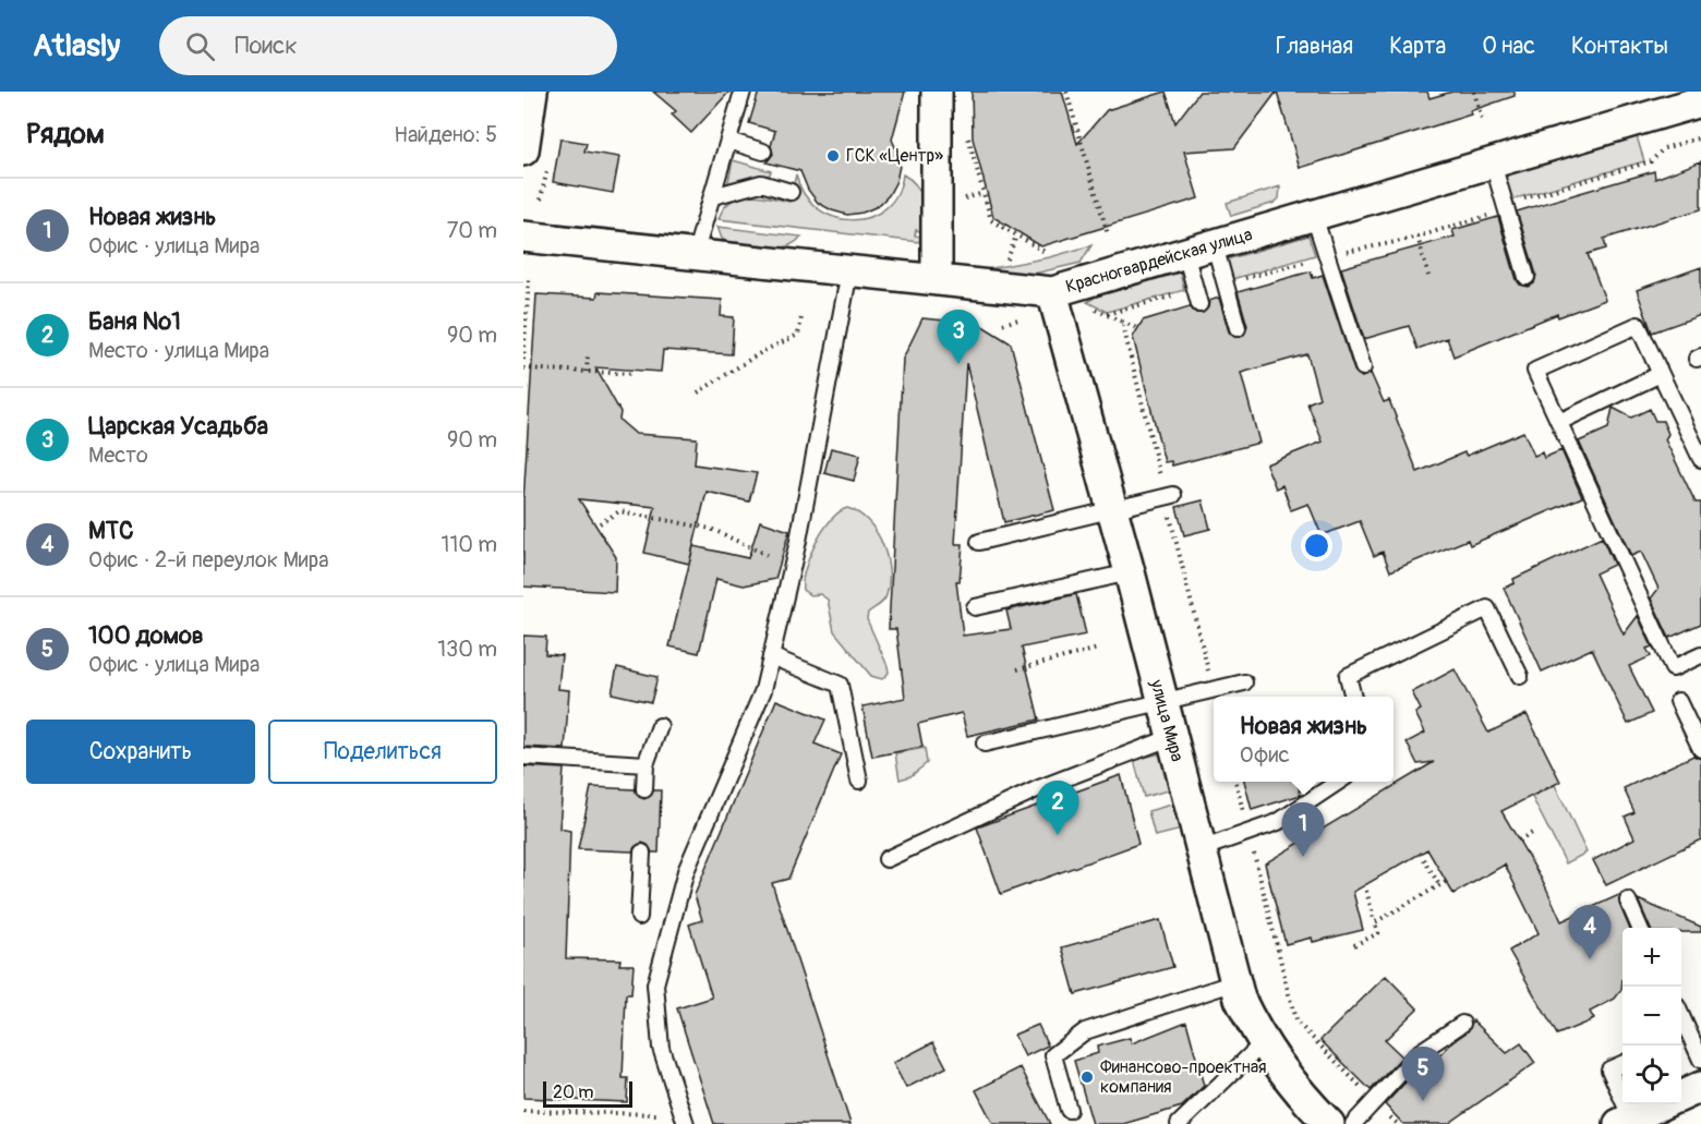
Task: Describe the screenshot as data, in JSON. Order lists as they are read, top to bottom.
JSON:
{
  "streets": {
    "street": ["Красногвардейская улица", "улица Мира"]
  },
  "crossings": [
    ["Красногвардейская улица", "улица Мира"]
  ],
  "places": ["ГСК «Центр»", "Финансово-проектная компания"],
  "scale_bar": "20 m",
  "page": {
    "header": "Atlasly",
    "search": "Поиск",
    "nav": [
      "Главная",
      "Карта",
      "О нас",
      "Контакты"
    ],
    "heading": ["Рядом", "Найдено: 5"],
    "list": [
      {
        "mark": "1",
        "name": "Новая жизнь",
        "note": "Офис · улица Мира",
        "value": "70 m"
      },
      {
        "mark": "2",
        "name": "Баня №1",
        "note": "Место · улица Мира",
        "value": "90 m"
      },
      {
        "mark": "3",
        "name": "Царская Усадьба",
        "note": "Место",
        "value": "90 m"
      },
      {
        "mark": "4",
        "name": "МТС",
        "note": "Офис · 2-й переулок Мира",
        "value": "110 m"
      },
      {
        "mark": "5",
        "name": "100 домов",
        "note": "Офис · улица Мира",
        "value": "130 m"
      }
    ],
    "pins": [
      "3",
      "2",
      "1",
      "4",
      "5"
    ],
    "popup": ["Новая жизнь", "Офис"],
    "buttons": ["Сохранить", "Поделиться"],
    "map_buttons": ["+", "−"],
    "scale": "20 m"
  }
}
